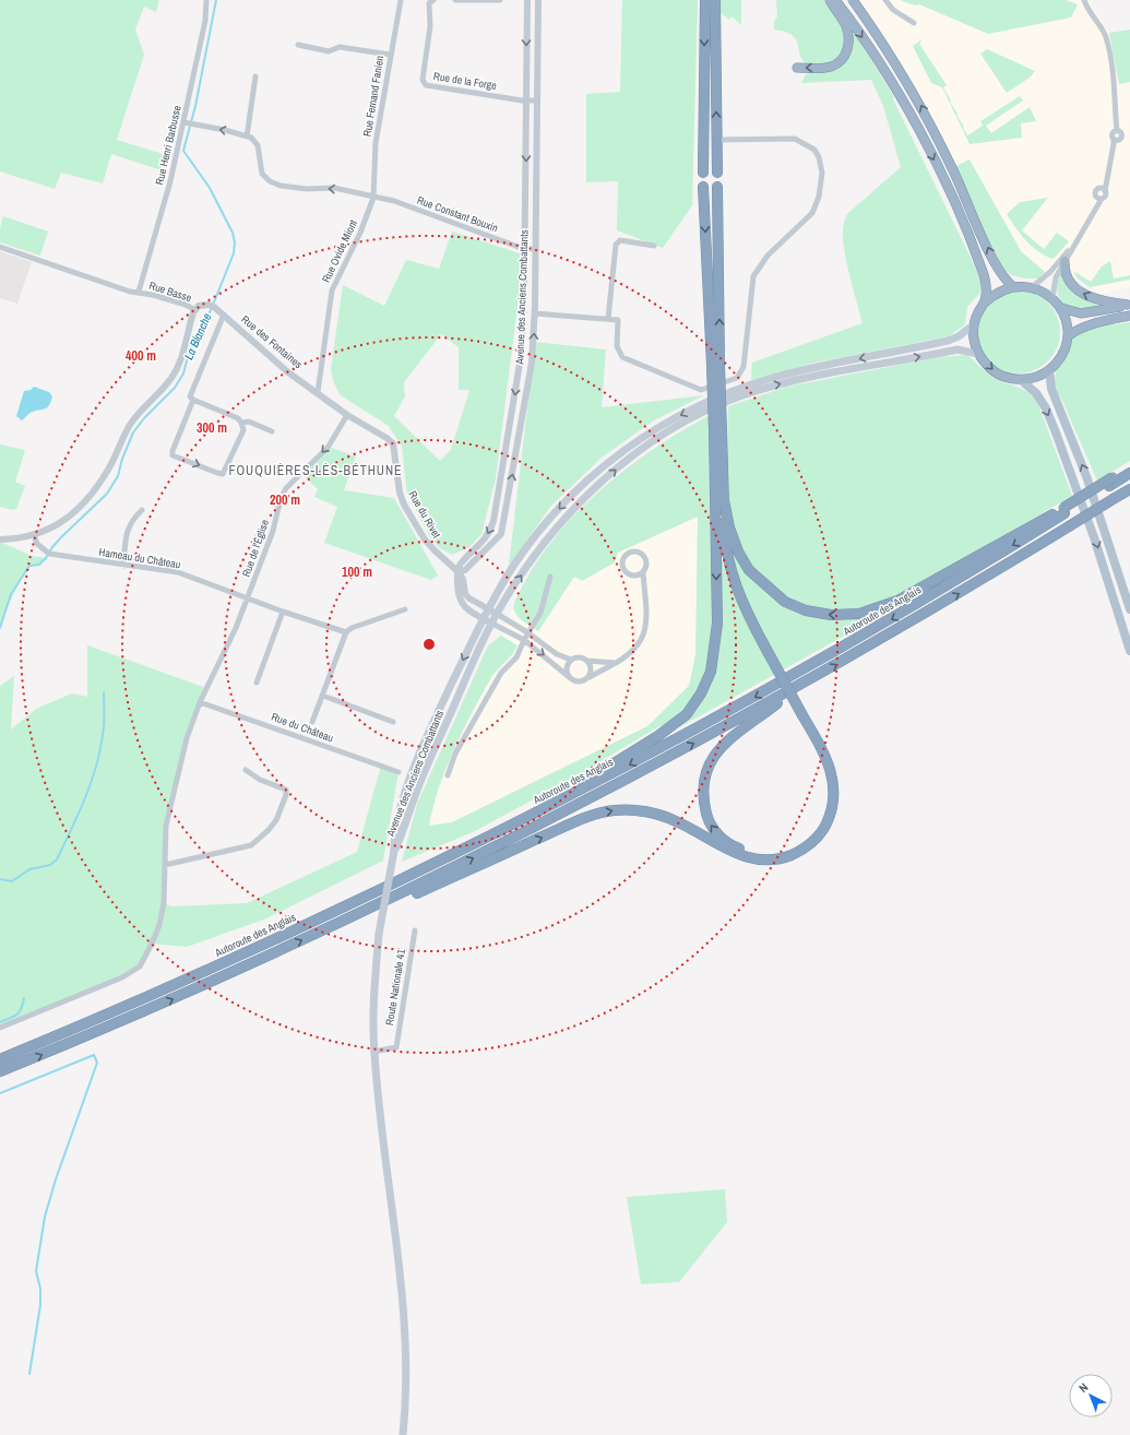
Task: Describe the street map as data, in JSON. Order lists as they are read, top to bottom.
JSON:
{
  "streets": {
    "highway": ["Autoroute des Anglais"],
    "main road": ["Avenue des Anciens Combattants"],
    "street": [
      "Rue de la Forge",
      "Rue Fernand Fanien",
      "Rue Henri Barbusse",
      "Rue Constant Bouxin",
      "Rue Ovide Miont",
      "Rue Basse",
      "Rue des Fontaines",
      "Rue du Rivet",
      "Rue de l'Église",
      "Hameau du Château",
      "Rue du Château",
      "Route Nationale 41"
    ]
  },
  "crossings": [
    ["Rue de la Forge", "Avenue des Anciens Combattants"],
    ["Rue Fernand Fanien", "Rue Constant Bouxin"],
    ["Rue Fernand Fanien", "Rue Ovide Miont"],
    ["Rue Henri Barbusse", "Rue Basse"],
    ["Rue Constant Bouxin", "Rue Ovide Miont"],
    ["Rue Constant Bouxin", "Avenue des Anciens Combattants"],
    ["Rue Ovide Miont", "Rue des Fontaines"],
    ["Rue Ovide Miont", "Rue du Rivet"],
    ["Rue Basse", "Rue des Fontaines"],
    ["Avenue des Anciens Combattants", "Rue du Rivet"],
    ["Rue des Fontaines", "Rue du Rivet"],
    ["Rue du Rivet", "Rue de l'Église"],
    ["Rue de l'Église", "Hameau du Château"],
    ["Rue de l'Église", "Rue du Château"]
  ],
  "one_way": ["Rue Constant Bouxin"],
  "districts": ["FOUQUIÈRES-LÈS-BÉTHUNE"],
  "water": ["La Blanche"],
  "north": "top left",
  "rings": [
    "400 m",
    "300 m",
    "200 m",
    "100 m"
  ]
}
